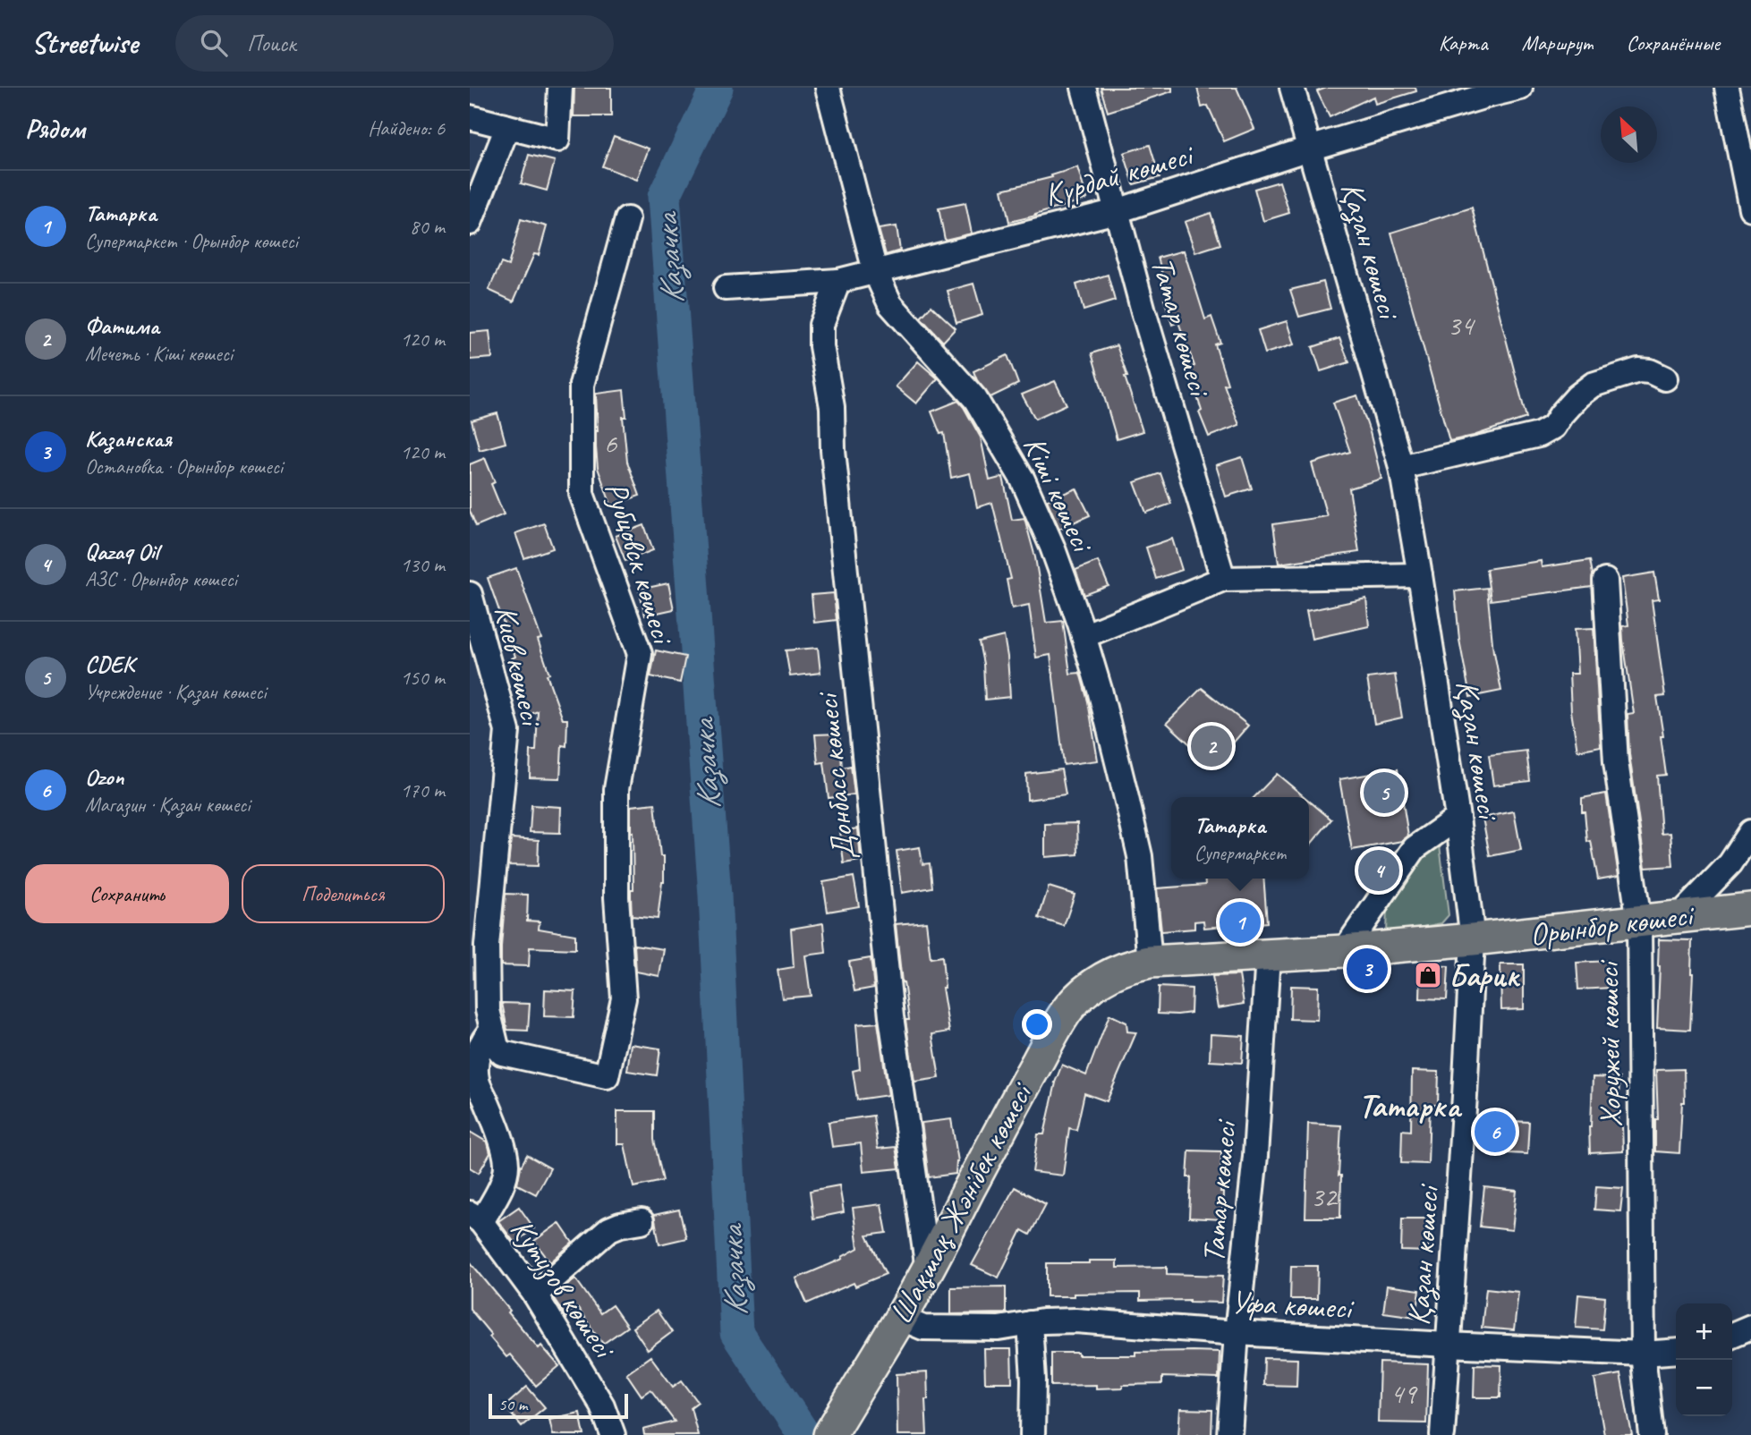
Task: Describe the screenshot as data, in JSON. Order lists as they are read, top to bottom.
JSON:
{
  "streets": {
    "main road": ["Орынбор көшесі", "Шақшақ Жәнібек көшесі"],
    "street": [
      "Күрдай көшесі",
      "Қазан көшесі",
      "Татар көшесі",
      "Кіші көшесі",
      "Рубцовск көшесі",
      "Киев көшесі",
      "Донбасс көшесі",
      "Хоружей көшесі",
      "Кутузов көшесі",
      "Уфа көшесі"
    ]
  },
  "crossings": [
    ["Күрдай көшесі", "Қазан көшесі"],
    ["Күрдай көшесі", "Татар көшесі"],
    ["Күрдай көшесі", "Кіші көшесі"],
    ["Күрдай көшесі", "Донбасс көшесі"],
    ["Қазан көшесі", "Орынбор көшесі"],
    ["Қазан көшесі", "Уфа көшесі"],
    ["Татар көшесі", "Орынбор көшесі"],
    ["Татар көшесі", "Уфа көшесі"],
    ["Кіші көшесі", "Орынбор көшесі"],
    ["Рубцовск көшесі", "Киев көшесі"],
    ["Донбасс көшесі", "Шақшақ Жәнібек көшесі"],
    ["Орынбор көшесі", "Хоружей көшесі"],
    ["Орынбор көшесі", "Шақшақ Жәнібек көшесі"],
    ["Хоружей көшесі", "Уфа көшесі"],
    ["Шақшақ Жәнібек көшесі", "Уфа көшесі"]
  ],
  "districts": ["Татарка"],
  "water": ["Казачка"],
  "places": {
    "shop": ["Барик"]
  },
  "house_numbers": [
    "34",
    "6",
    "32",
    "49"
  ],
  "scale_bar": "50 m",
  "north": "top left",
  "page": {
    "header": "Streetwise",
    "search": "Поиск",
    "nav": ["Карта", "Маршрут", "Сохранённые"],
    "heading": ["Рядом", "Найдено: 6"],
    "list": [
      {
        "mark": "1",
        "name": "Татарка",
        "note": "Супермаркет · Орынбор көшесі",
        "value": "80 m"
      },
      {
        "mark": "2",
        "name": "Фатима",
        "note": "Мечеть · Кіші көшесі",
        "value": "120 m"
      },
      {
        "mark": "3",
        "name": "Казанская",
        "note": "Остановка · Орынбор көшесі",
        "value": "120 m"
      },
      {
        "mark": "4",
        "name": "Qazaq Oil",
        "note": "АЗС · Орынбор көшесі",
        "value": "130 m"
      },
      {
        "mark": "5",
        "name": "CDEK",
        "note": "Учреждение · Қазан көшесі",
        "value": "150 m"
      },
      {
        "mark": "6",
        "name": "Ozon",
        "note": "Магазин · Қазан көшесі",
        "value": "170 m"
      }
    ],
    "pins": [
      "2",
      "5",
      "4",
      "1",
      "3",
      "6"
    ],
    "popup": ["Татарка", "Супермаркет"],
    "buttons": ["Сохранить", "Поделиться"],
    "map_buttons": ["+", "−"],
    "scale": "50 m"
  }
}
